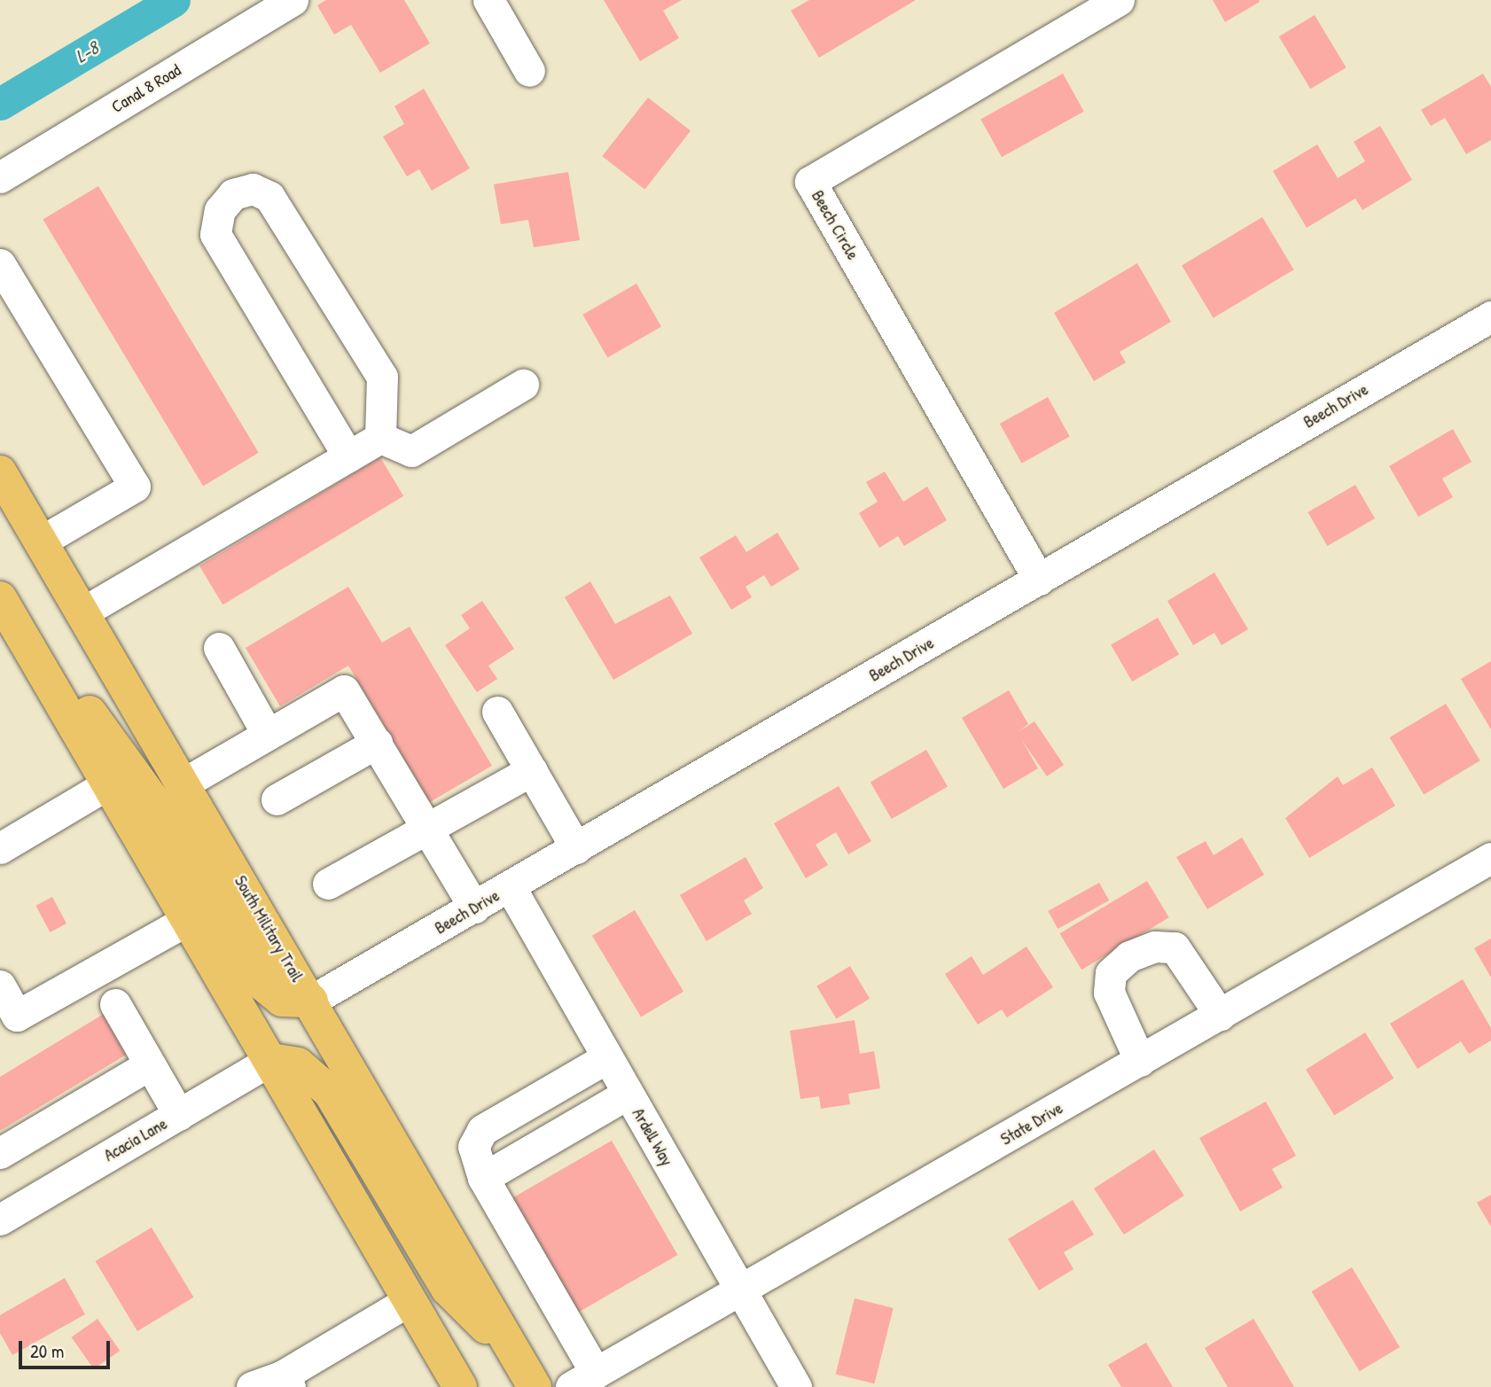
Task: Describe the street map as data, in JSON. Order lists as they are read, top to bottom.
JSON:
{
  "streets": {
    "main road": ["South Military Trail"],
    "street": [
      "Canal 8 Road",
      "Beech Circle",
      "Beech Drive",
      "State Drive",
      "Ardell Way",
      "Acacia Lane"
    ]
  },
  "crossings": [
    ["Beech Circle", "Beech Drive"],
    ["Beech Drive", "South Military Trail"],
    ["Beech Drive", "Ardell Way"],
    ["State Drive", "Ardell Way"]
  ],
  "water": ["L-8"],
  "scale_bar": "20 m"
}
